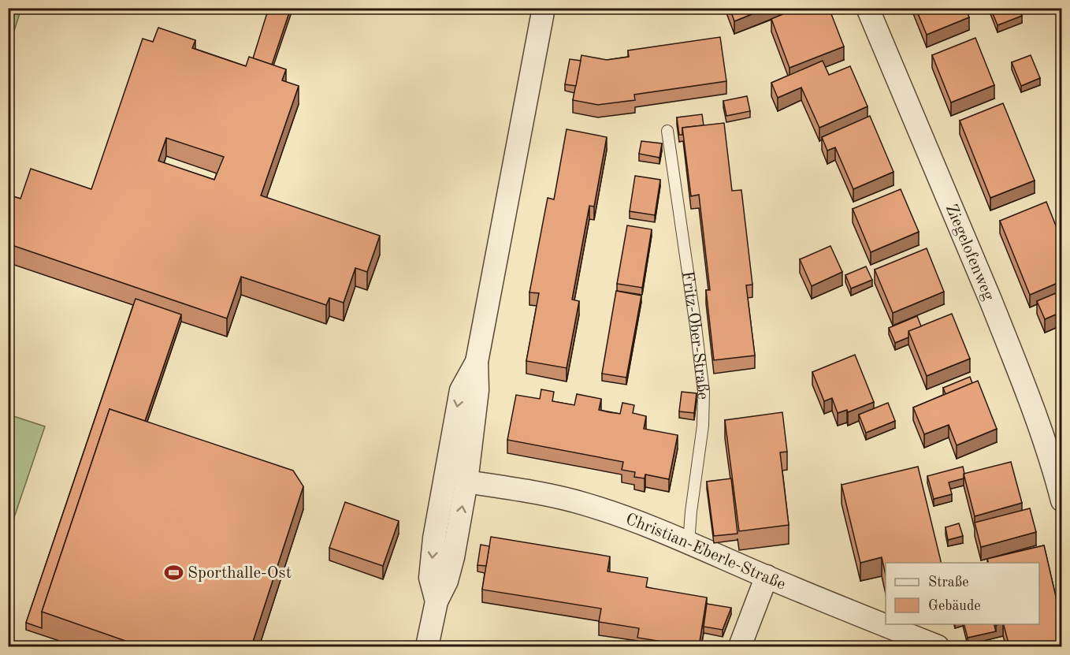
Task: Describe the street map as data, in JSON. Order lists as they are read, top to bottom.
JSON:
{
  "streets": {
    "street": ["Ziegelofenweg", "Christian-Eberle-Straße"],
    "lane": ["Fritz-Ober-Straße"]
  },
  "crossings": [
    ["Fritz-Ober-Straße", "Christian-Eberle-Straße"]
  ],
  "places": {
    "sports": ["Sporthalle-Ost"]
  },
  "legend": ["Straße", "Gebäude"]
}
